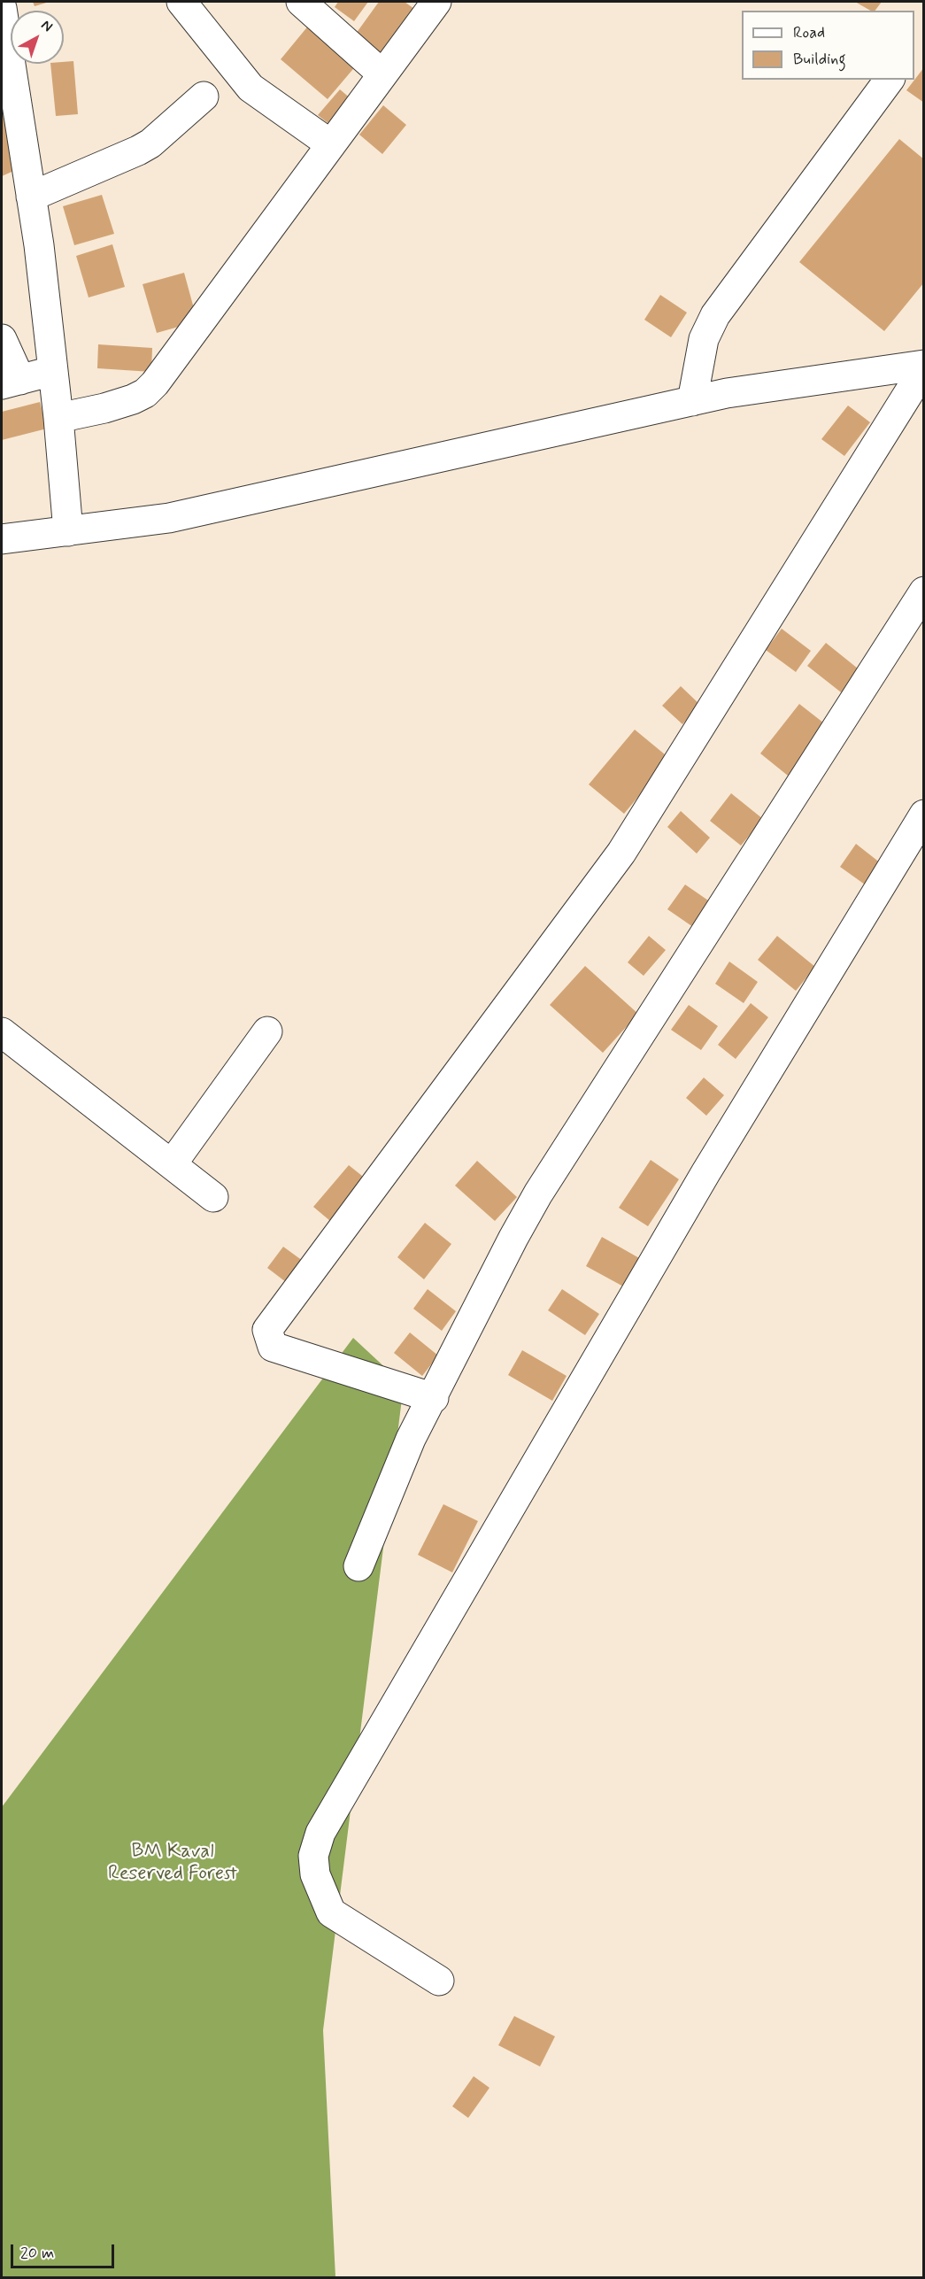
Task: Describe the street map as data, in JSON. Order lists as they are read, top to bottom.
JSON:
{
  "parks": ["BM Kaval Reserved Forest"],
  "legend": ["Road", "Building"],
  "scale_bar": "20 m",
  "north": "top right"
}
